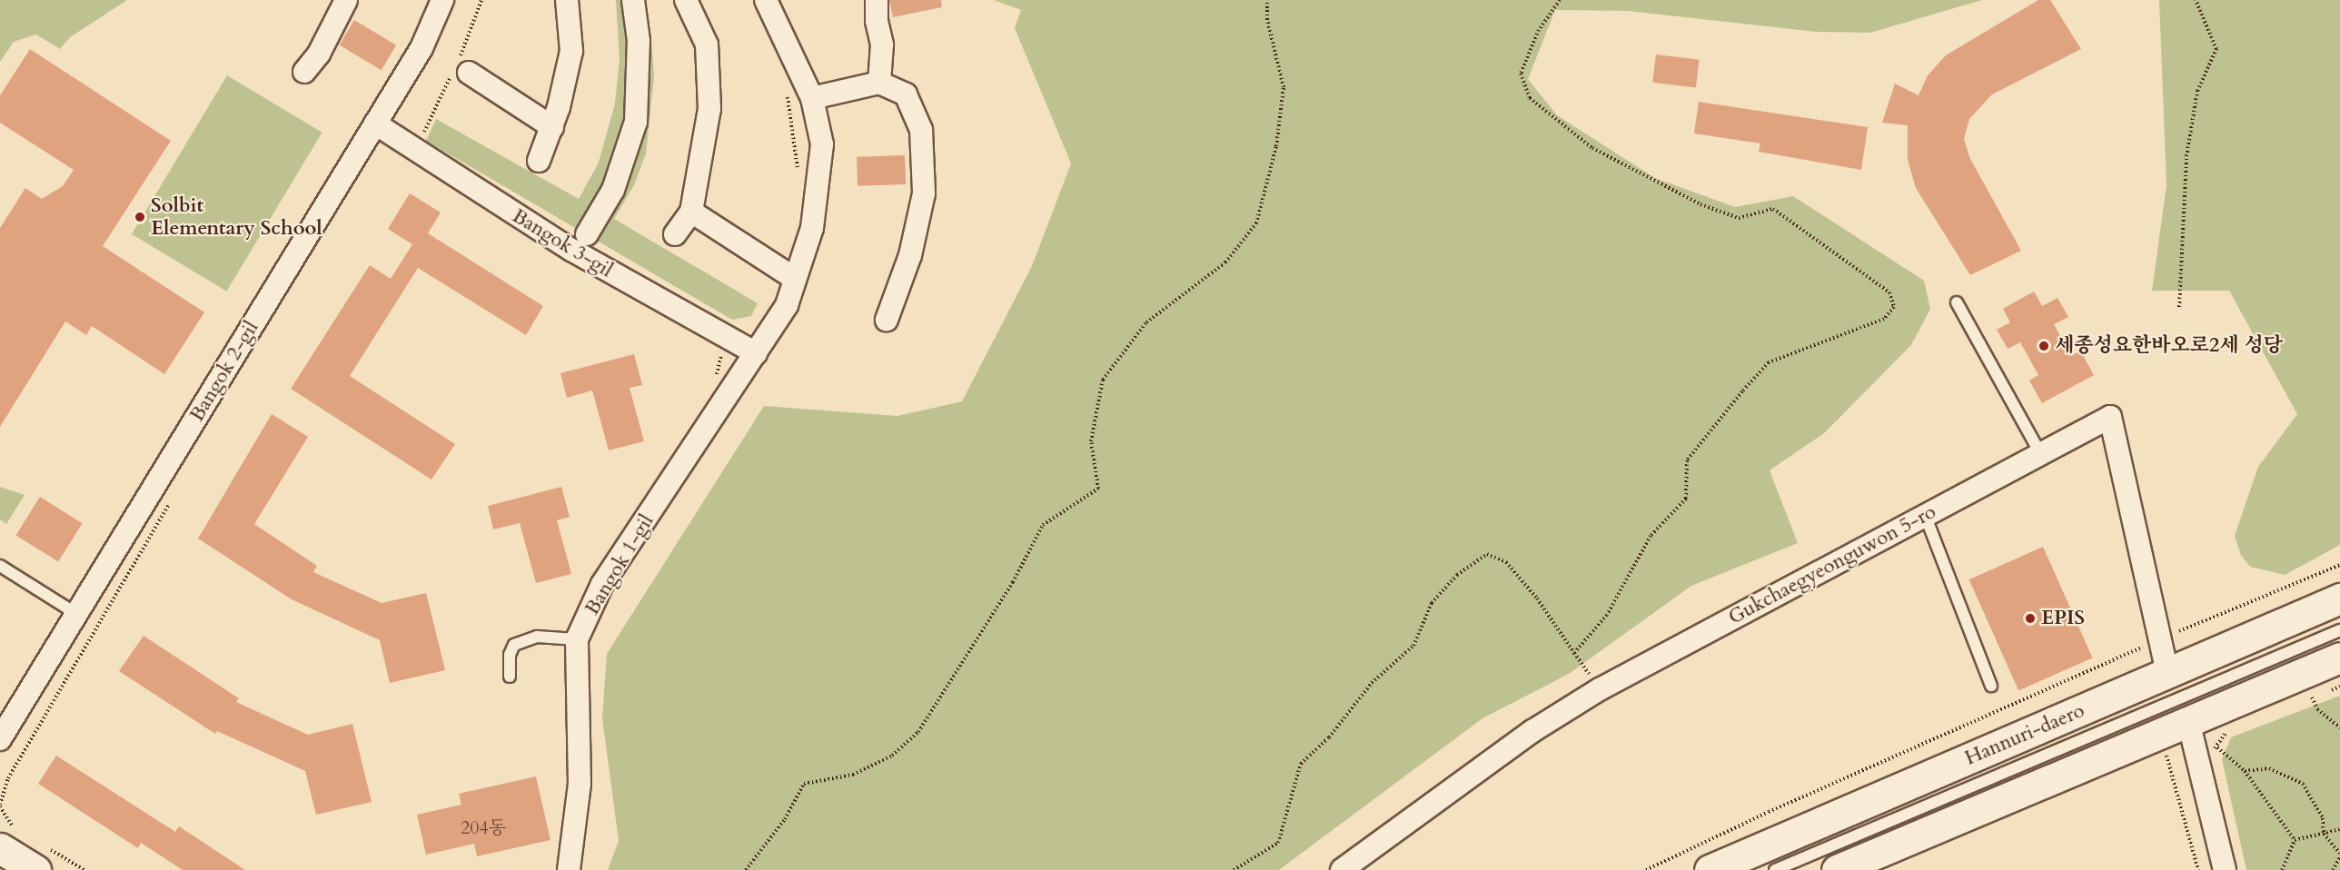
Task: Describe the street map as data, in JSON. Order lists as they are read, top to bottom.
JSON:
{
  "streets": {
    "street": [
      "Bangok 3-gil",
      "Bangok 2-gil",
      "Bangok 1-gil",
      "Gukchaegyeonguwon 5-ro",
      "Hannuri-daero"
    ]
  },
  "crossings": [
    ["Bangok 3-gil", "Bangok 2-gil"],
    ["Bangok 3-gil", "Bangok 1-gil"],
    ["Gukchaegyeonguwon 5-ro", "Hannuri-daero"]
  ],
  "places": ["Solbit Elementary School", "세종성요한바오로2세 성당", "EPIS"],
  "house_numbers": ["204동"]
}
